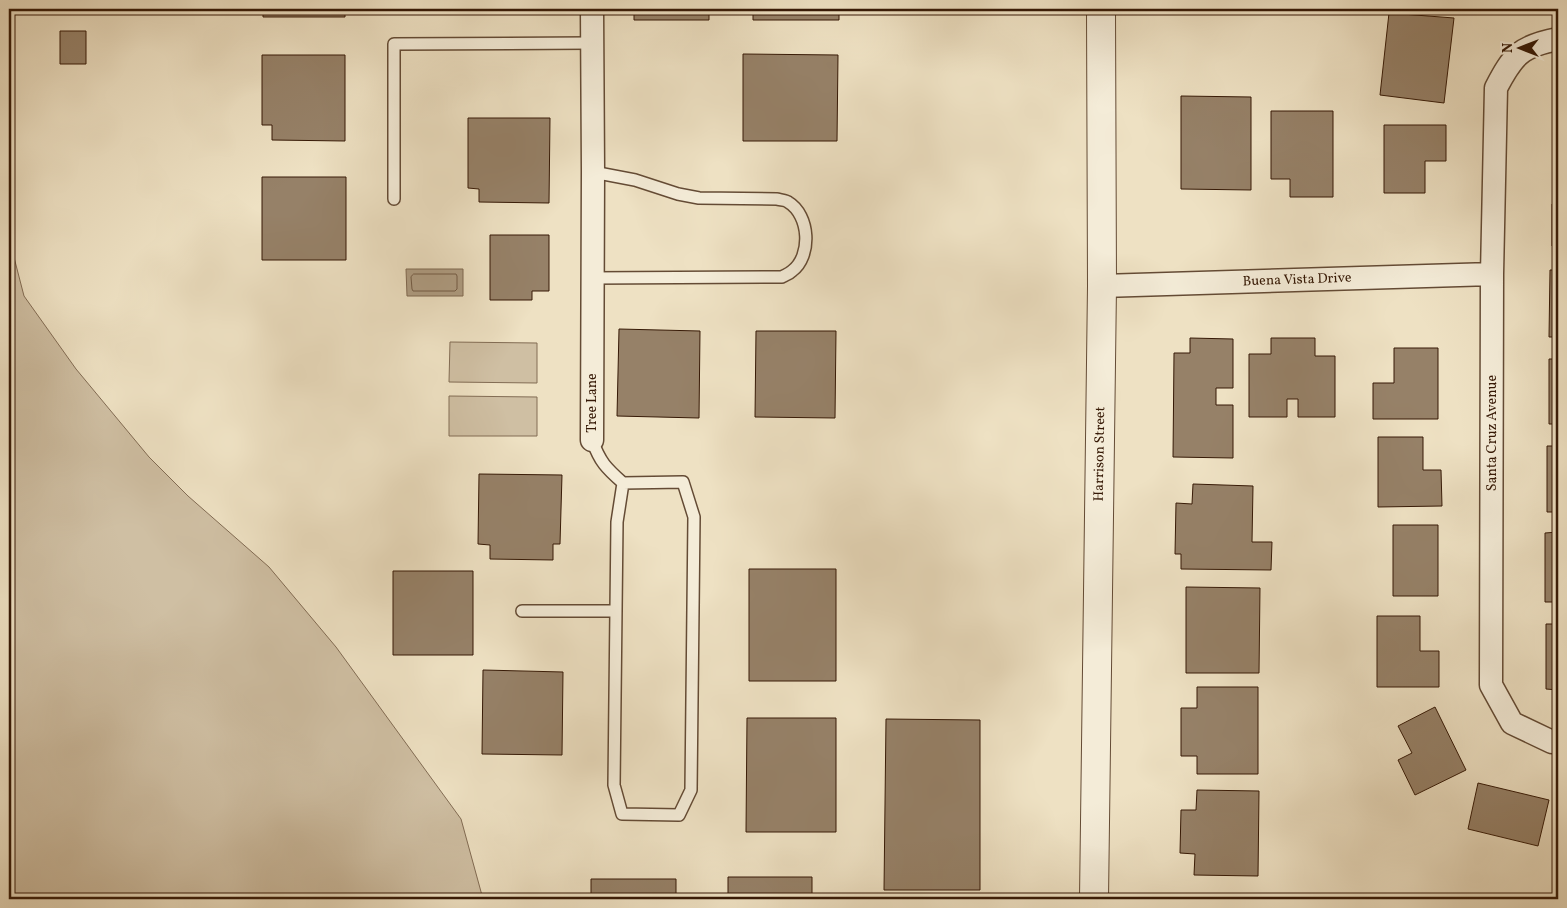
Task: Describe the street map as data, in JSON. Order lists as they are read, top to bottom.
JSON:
{
  "streets": {
    "street": [
      "Buena Vista Drive",
      "Tree Lane",
      "Santa Cruz Avenue",
      "Harrison Street"
    ]
  },
  "crossings": [
    ["Buena Vista Drive", "Santa Cruz Avenue"],
    ["Buena Vista Drive", "Harrison Street"]
  ],
  "north": "left"
}
